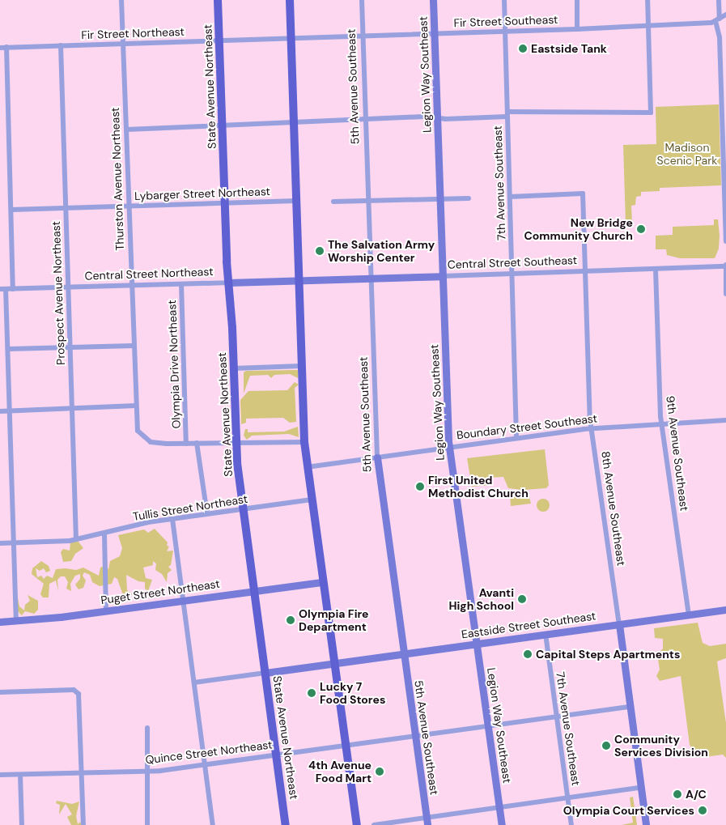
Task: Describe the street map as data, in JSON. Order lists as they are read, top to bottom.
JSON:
{
  "streets": {
    "main road": ["State Avenue Northeast"],
    "street": [
      "Fir Street Southeast",
      "Fir Street Northeast",
      "Legion Way Southeast",
      "5th Avenue Southeast",
      "Thurston Avenue Northeast",
      "7th Avenue Southeast",
      "Lybarger Street Northeast",
      "Central Street Southeast",
      "Central Street Northeast",
      "Prospect Avenue Northeast",
      "Olympia Drive Northeast",
      "Boundary Street Southeast",
      "9th Avenue Southeast",
      "Tullis Street Northeast",
      "8th Avenue Southeast",
      "Puget Street Northeast",
      "Eastside Street Southeast",
      "Quince Street Northeast"
    ]
  },
  "crossings": [
    ["Fir Street Southeast", "Fir Street Northeast"],
    ["Fir Street Southeast", "Legion Way Southeast"],
    ["Fir Street Southeast", "5th Avenue Southeast"],
    ["Fir Street Southeast", "7th Avenue Southeast"],
    ["Fir Street Northeast", "State Avenue Northeast"],
    ["Fir Street Northeast", "Thurston Avenue Northeast"],
    ["Fir Street Northeast", "Prospect Avenue Northeast"],
    ["Legion Way Southeast", "Central Street Southeast"],
    ["Legion Way Southeast", "Boundary Street Southeast"],
    ["Legion Way Southeast", "Eastside Street Southeast"],
    ["Legion Way Southeast", "Quince Street Northeast"],
    ["State Avenue Northeast", "Lybarger Street Northeast"],
    ["State Avenue Northeast", "Central Street Northeast"],
    ["State Avenue Northeast", "Tullis Street Northeast"],
    ["State Avenue Northeast", "Puget Street Northeast"],
    ["State Avenue Northeast", "Eastside Street Southeast"],
    ["State Avenue Northeast", "Quince Street Northeast"],
    ["5th Avenue Southeast", "Central Street Southeast"],
    ["5th Avenue Southeast", "Boundary Street Southeast"],
    ["5th Avenue Southeast", "Eastside Street Southeast"],
    ["5th Avenue Southeast", "Quince Street Northeast"],
    ["Thurston Avenue Northeast", "Lybarger Street Northeast"],
    ["Thurston Avenue Northeast", "Central Street Northeast"],
    ["Thurston Avenue Northeast", "Olympia Drive Northeast"],
    ["7th Avenue Southeast", "Central Street Southeast"],
    ["7th Avenue Southeast", "Boundary Street Southeast"],
    ["7th Avenue Southeast", "8th Avenue Southeast"],
    ["7th Avenue Southeast", "Eastside Street Southeast"],
    ["7th Avenue Southeast", "Quince Street Northeast"],
    ["Lybarger Street Northeast", "Prospect Avenue Northeast"],
    ["Central Street Southeast", "Central Street Northeast"],
    ["Central Street Southeast", "9th Avenue Southeast"],
    ["Central Street Southeast", "8th Avenue Southeast"],
    ["Central Street Northeast", "Prospect Avenue Northeast"],
    ["Central Street Northeast", "Olympia Drive Northeast"],
    ["Prospect Avenue Northeast", "Tullis Street Northeast"],
    ["Boundary Street Southeast", "9th Avenue Southeast"],
    ["Boundary Street Southeast", "8th Avenue Southeast"],
    ["9th Avenue Southeast", "Eastside Street Southeast"],
    ["8th Avenue Southeast", "Eastside Street Southeast"],
    ["8th Avenue Southeast", "Quince Street Northeast"]
  ],
  "parks": ["Madison Scenic Park"],
  "places": [
    "Eastside Tank",
    "New Bridge Community Church",
    "The Salvation Army Worship Center",
    "First United Methodist Church",
    "Avanti High School",
    "Olympia Fire Department",
    "Capital Steps Apartments",
    "Lucky 7 Food Stores",
    "Community Services Division",
    "4th Avenue Food Mart",
    "A/C",
    "Olympia Court Services"
  ]
}
